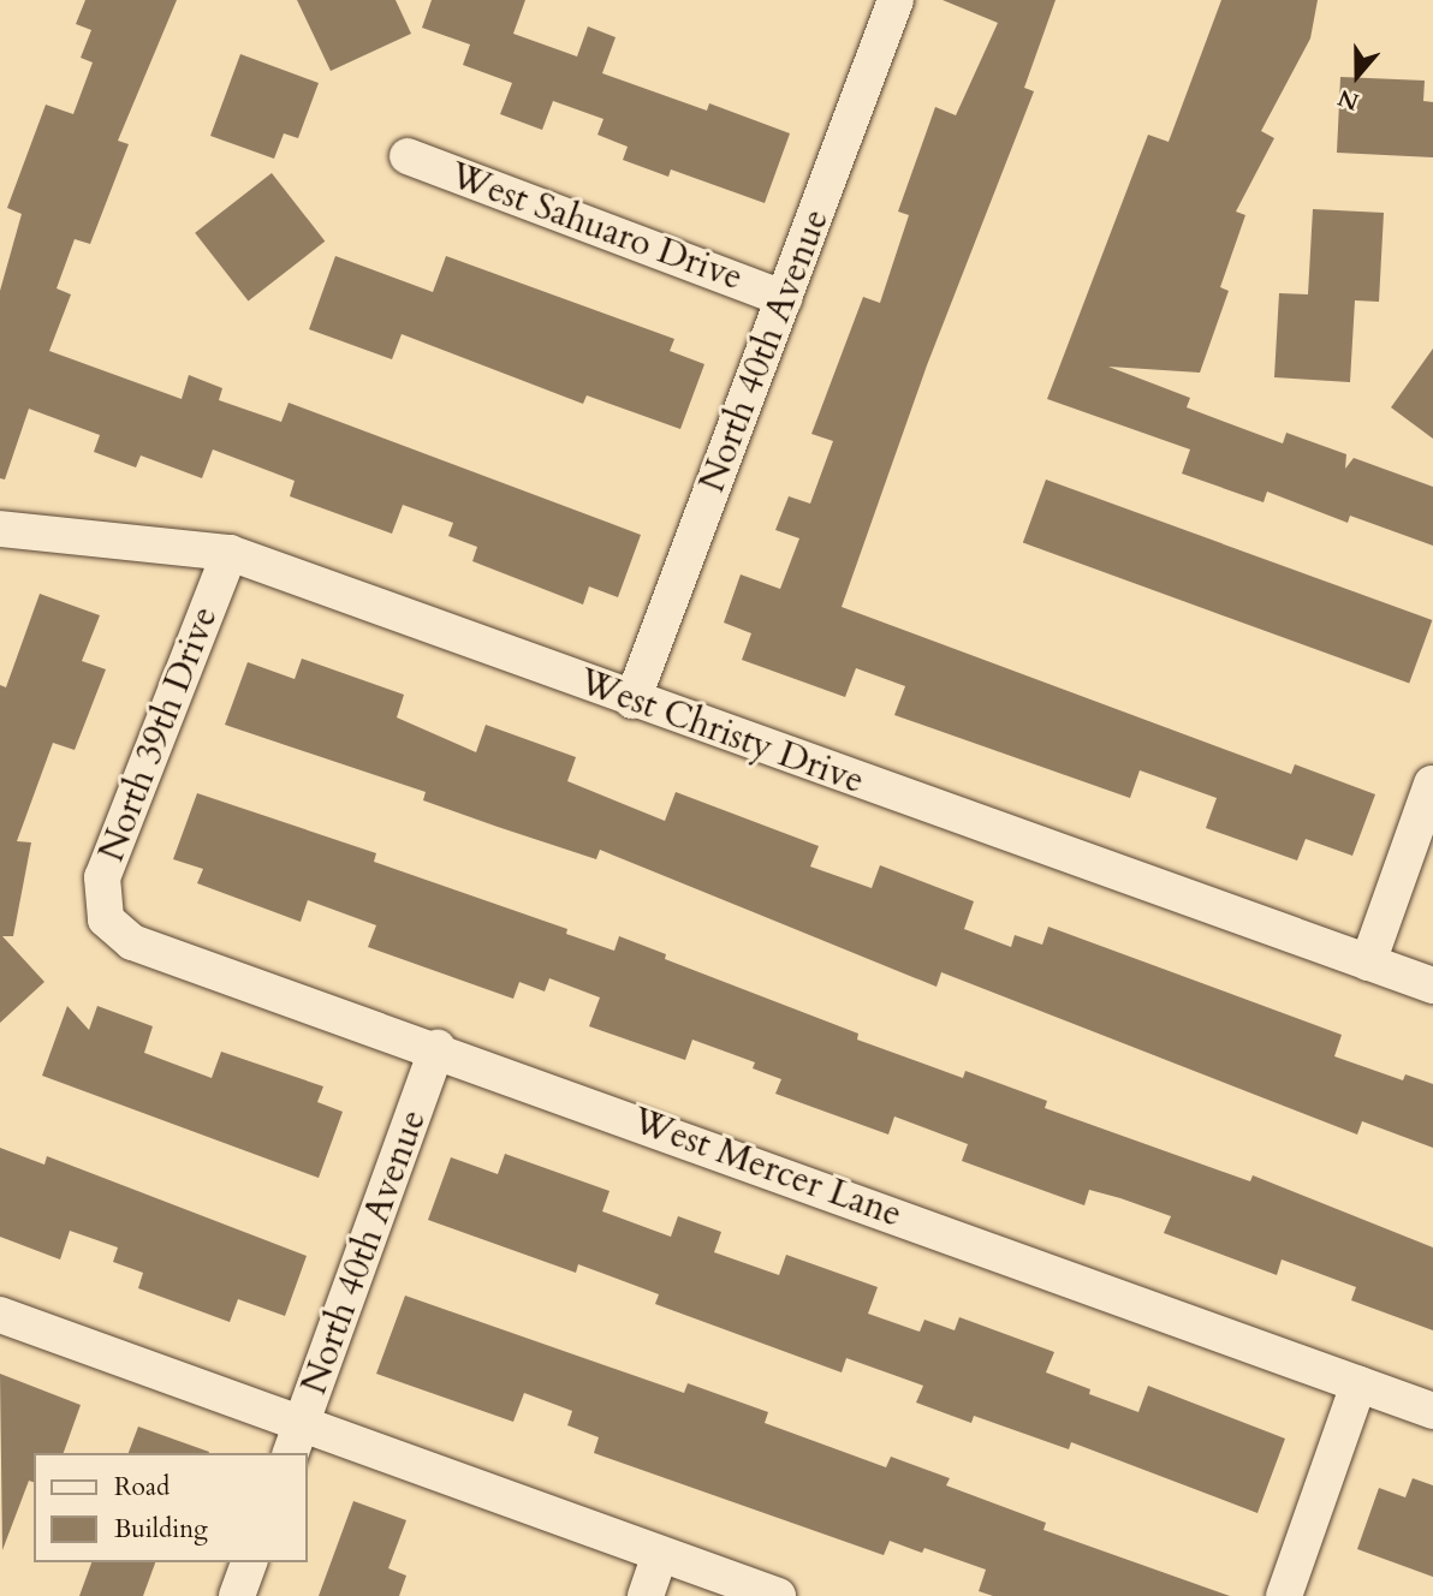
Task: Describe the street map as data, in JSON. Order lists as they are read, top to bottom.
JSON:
{
  "streets": {
    "street": [
      "West Sahuaro Drive",
      "North 40th Avenue",
      "West Christy Drive",
      "North 39th Drive",
      "West Mercer Lane"
    ]
  },
  "crossings": [
    ["West Sahuaro Drive", "North 40th Avenue"],
    ["North 40th Avenue", "West Christy Drive"],
    ["North 40th Avenue", "West Mercer Lane"],
    ["West Christy Drive", "North 39th Drive"],
    ["North 39th Drive", "West Mercer Lane"]
  ],
  "legend": ["Road", "Building"],
  "north": "bottom"
}
